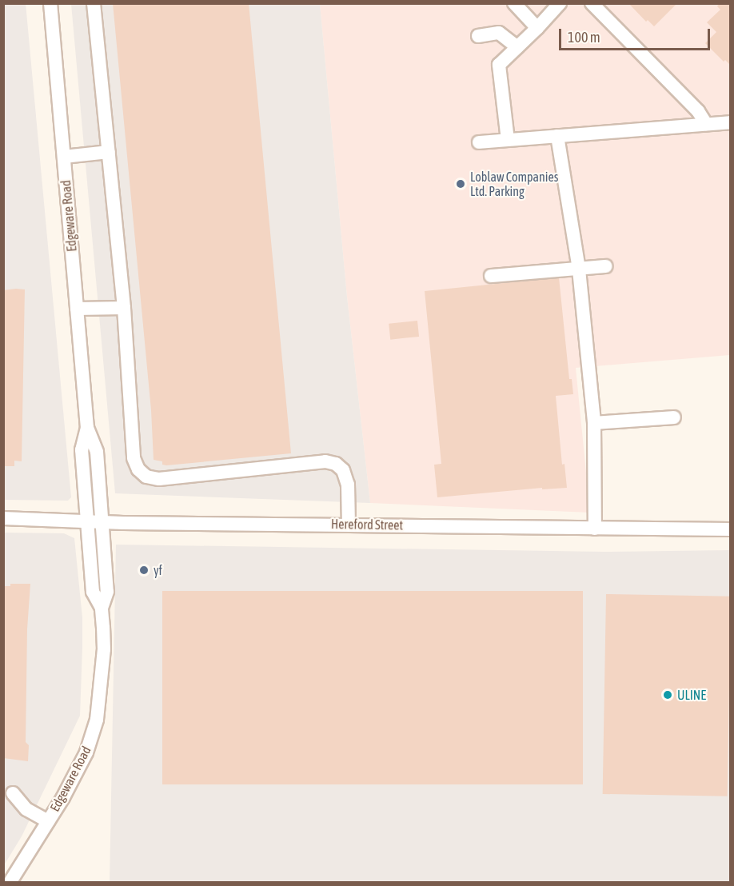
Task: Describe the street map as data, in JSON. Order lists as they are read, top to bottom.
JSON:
{
  "streets": {
    "street": ["Edgeware Road", "Hereford Street"]
  },
  "crossings": [
    ["Edgeware Road", "Hereford Street"]
  ],
  "places": ["Loblaw Companies Ltd. Parking", "yf", "ULINE"],
  "scale_bar": "100 m"
}
